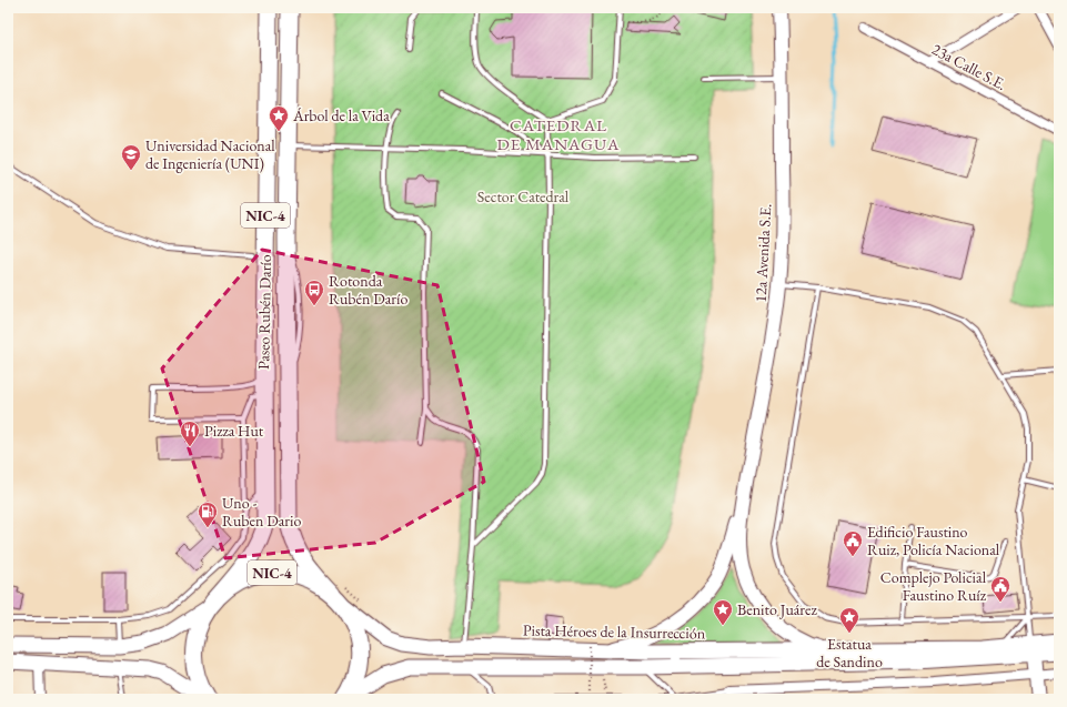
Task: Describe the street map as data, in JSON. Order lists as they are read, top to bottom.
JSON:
{
  "streets": {
    "highway": ["NIC-4", "Paseo Rubén Darío"],
    "main road": ["Pista Héroes de la Insurrección"],
    "street": ["23a Calle S.E.", "12a Avenida S.E."]
  },
  "crossings": [
    ["NIC-4", "Paseo Rubén Darío"],
    ["NIC-4", "Pista Héroes de la Insurrección"],
    ["12a Avenida S.E.", "Pista Héroes de la Insurrección"],
    ["Paseo Rubén Darío", "Pista Héroes de la Insurrección"]
  ],
  "districts": ["CATEDRAL DE MANAGUA"],
  "parks": ["Sector Catedral"],
  "places": {
    "place": ["Árbol de la Vida", "Benito Juárez", "Estatua de Sandino"],
    "school or university": ["Universidad Nacional de Ingeniería (UNI)"],
    "bus stop": ["Rotonda Rubén Darío"],
    "restaurant": ["Pizza Hut"],
    "fuel station": ["Uno - Ruben Dario"],
    "public building": ["Edificio Faustino Ruiz, Policía Nacional", "Complejo Policial Faustino Ruíz"]
  }
}
